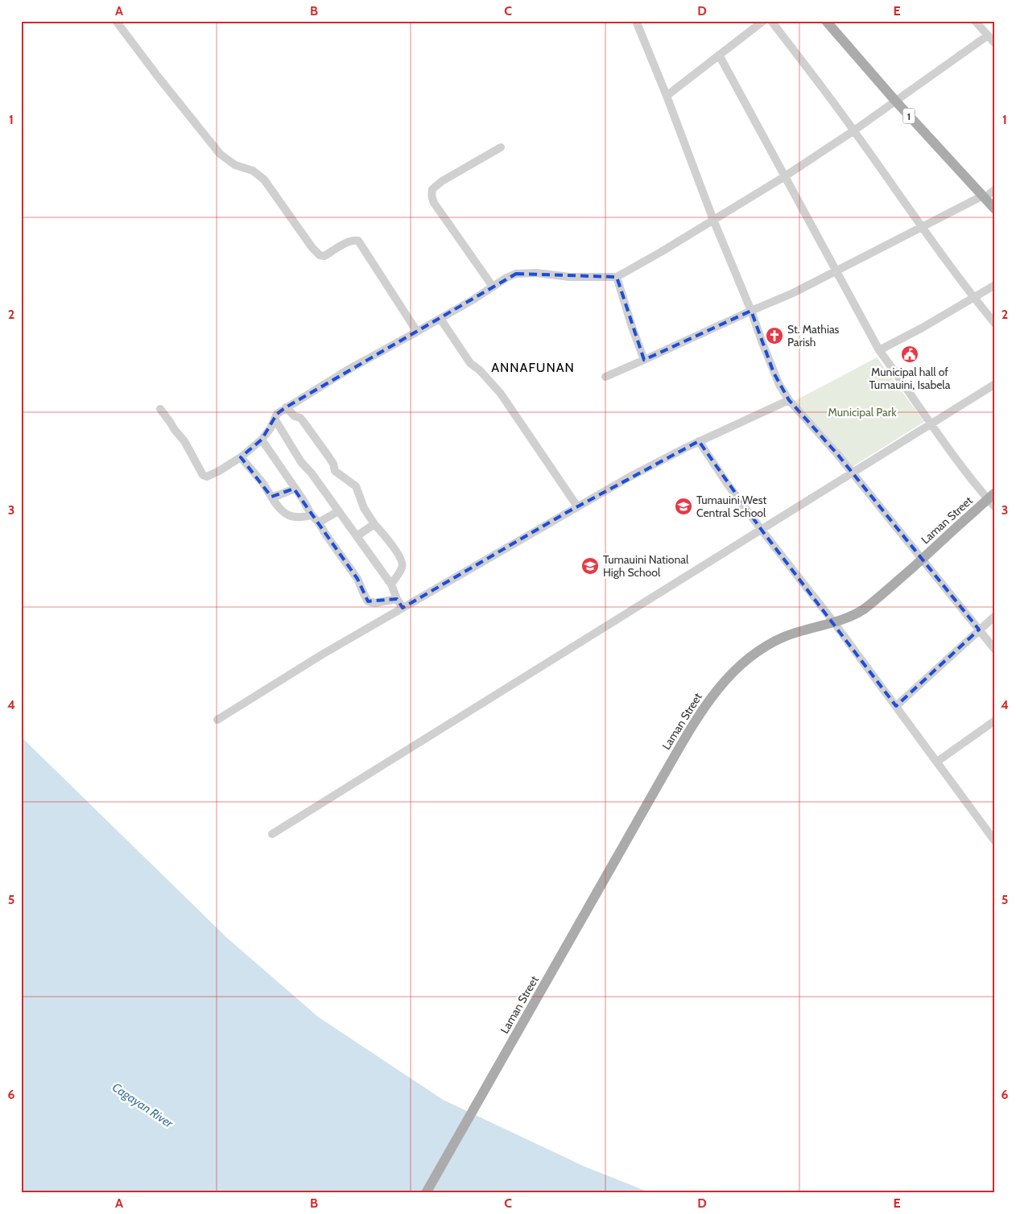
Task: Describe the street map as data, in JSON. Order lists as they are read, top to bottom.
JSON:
{
  "streets": {
    "main road": ["1", "Laman Street"]
  },
  "districts": ["ANNAFUNAN"],
  "water": ["Cagayan River"],
  "parks": ["Municipal Park"],
  "places": {
    "church": ["St. Mathias Parish"],
    "public building": ["Municipal hall of Tumauini, Isabela"],
    "school or university": ["Tumauini West Central School", "Tumauini National High School"]
  },
  "grid": {
    "columns": [
      "A",
      "B",
      "C",
      "D",
      "E"
    ],
    "rows": [
      "1",
      "2",
      "3",
      "4",
      "5",
      "6"
    ]
  }
}
